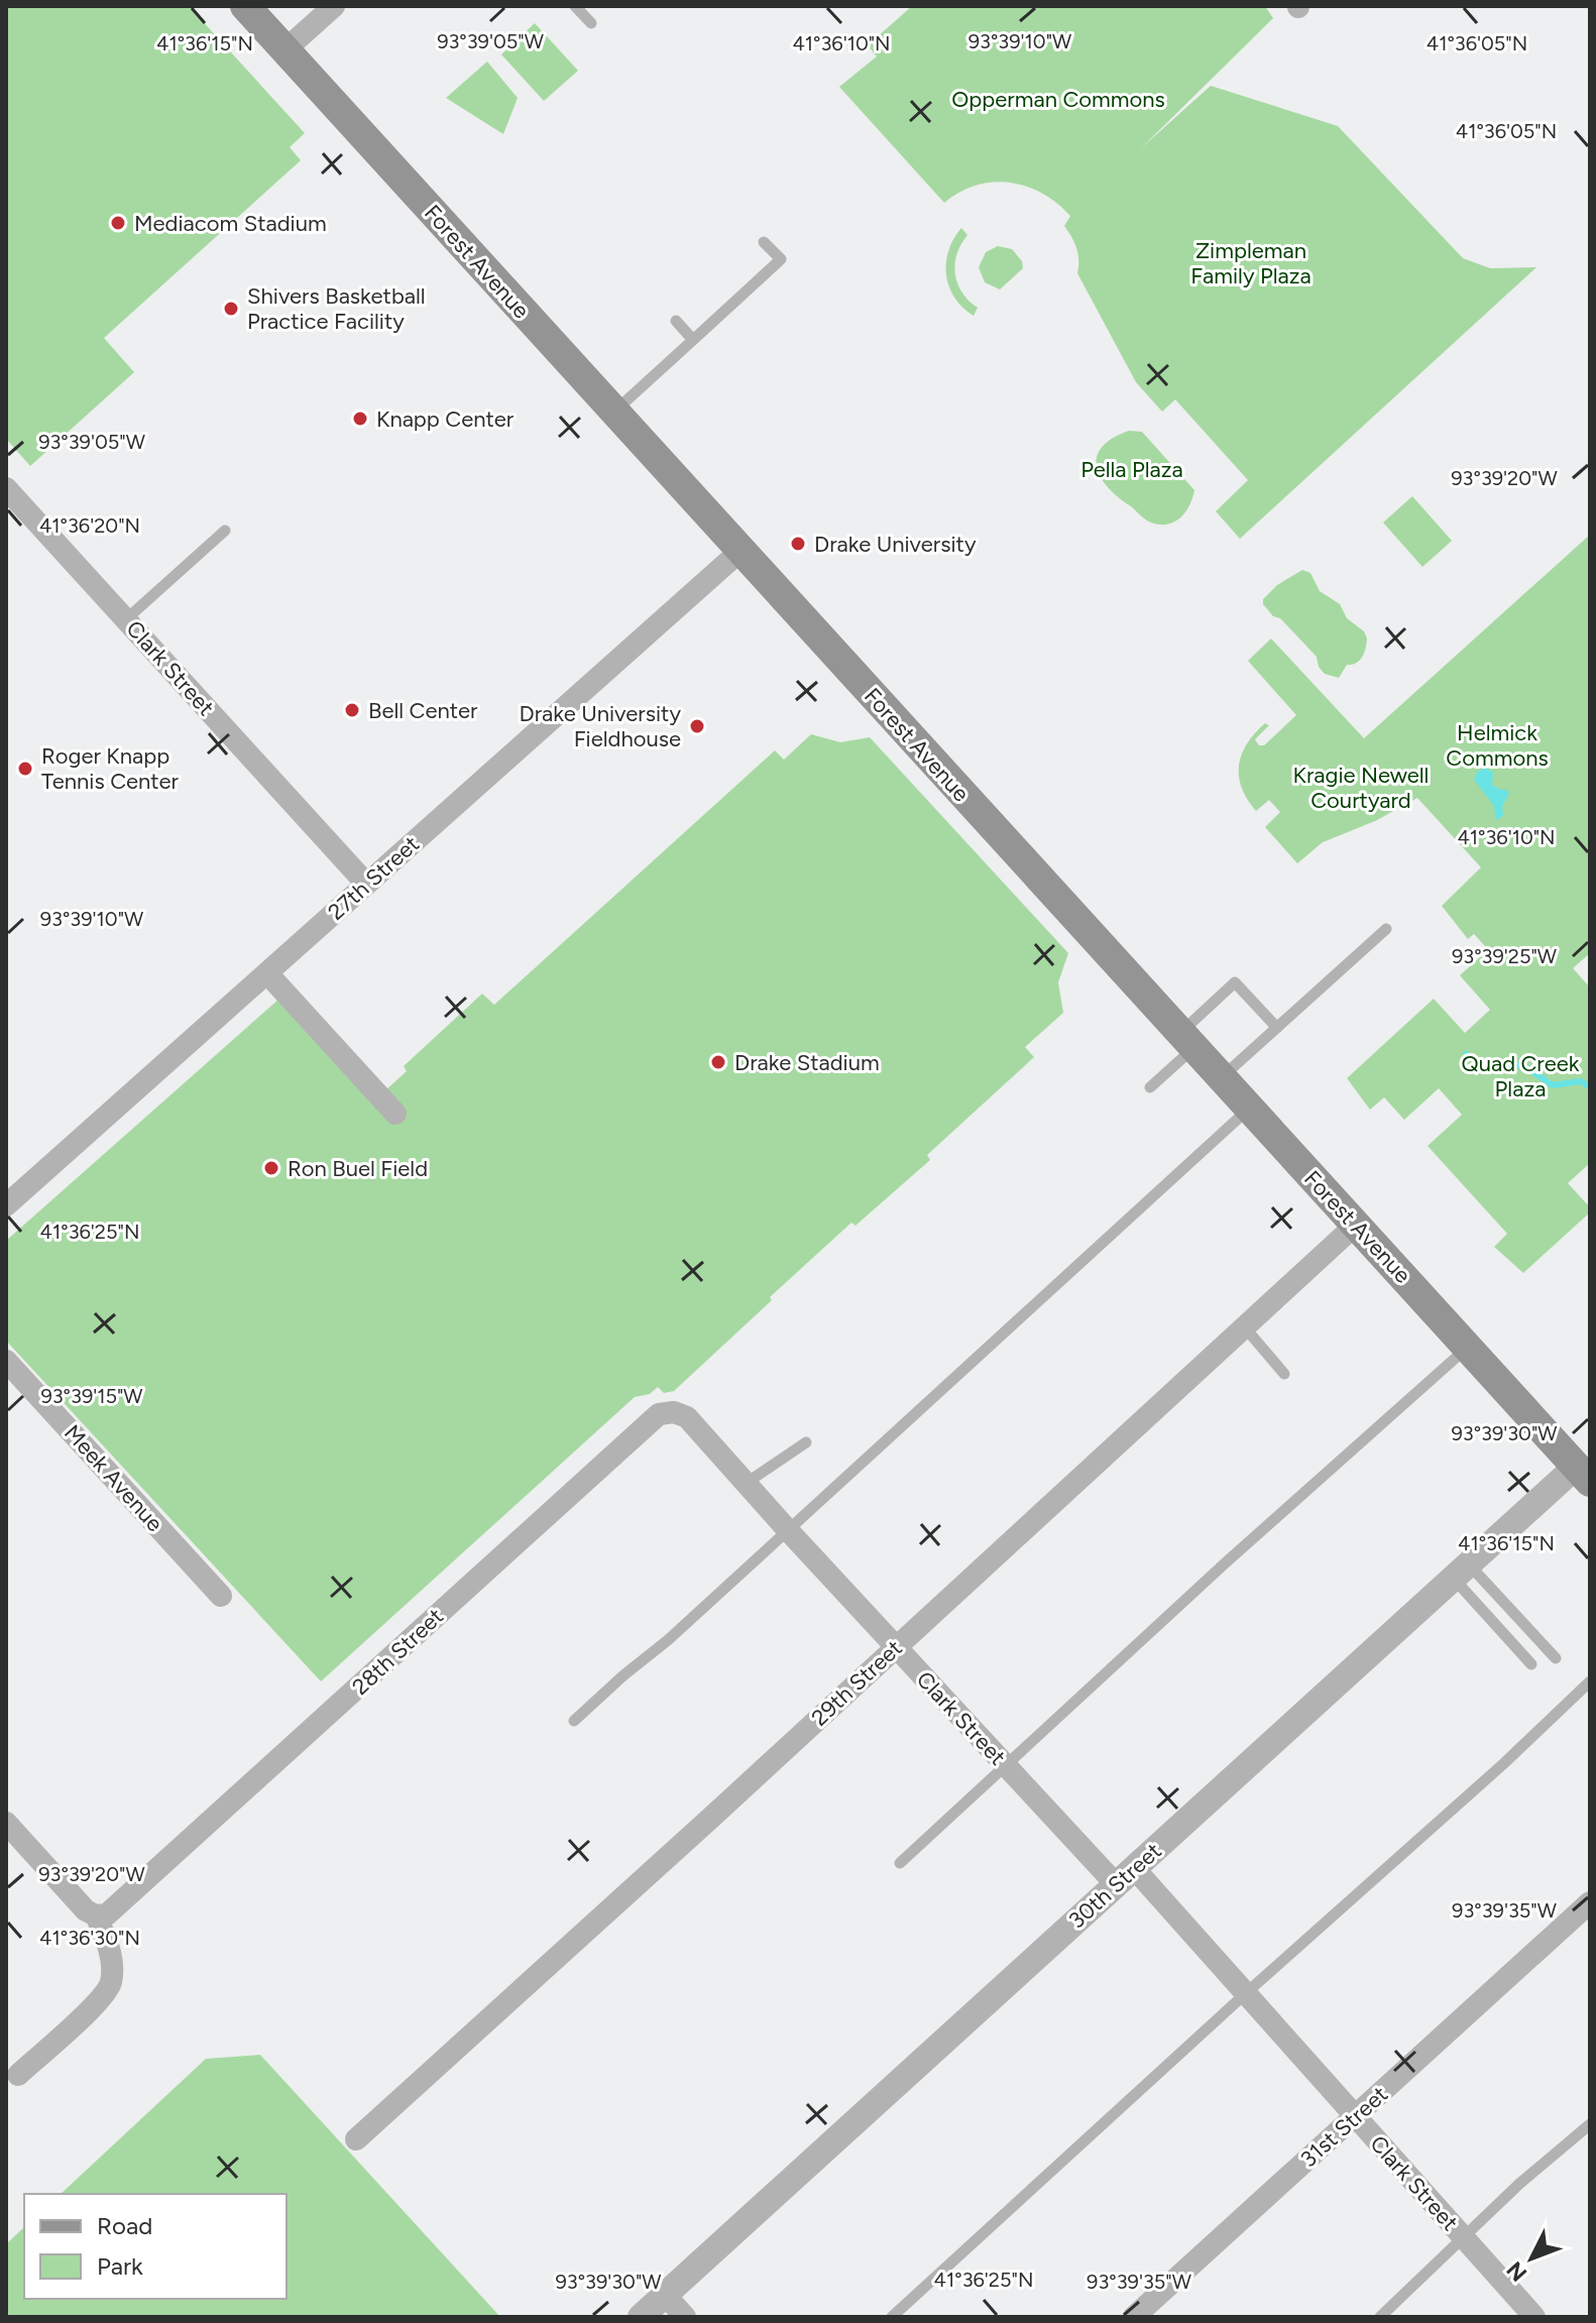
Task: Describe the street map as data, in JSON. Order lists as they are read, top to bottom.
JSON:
{
  "streets": {
    "main road": ["Forest Avenue"],
    "street": [
      "Clark Street",
      "27th Street",
      "Meek Avenue",
      "28th Street",
      "29th Street",
      "30th Street",
      "31st Street"
    ]
  },
  "crossings": [
    ["Forest Avenue", "27th Street"],
    ["Forest Avenue", "29th Street"],
    ["Forest Avenue", "30th Street"],
    ["Clark Street", "27th Street"],
    ["Clark Street", "28th Street"],
    ["Clark Street", "29th Street"],
    ["Clark Street", "30th Street"],
    ["Clark Street", "31st Street"]
  ],
  "parks": [
    "Opperman Commons",
    "Zimpleman Family Plaza",
    "Pella Plaza",
    "Helmick Commons",
    "Kragie Newell Courtyard",
    "Quad Creek Plaza"
  ],
  "places": [
    "Mediacom Stadium",
    "Shivers Basketball Practice Facility",
    "Knapp Center",
    "Drake University",
    "Bell Center",
    "Drake University Fieldhouse",
    "Roger Knapp Tennis Center",
    "Drake Stadium",
    "Ron Buel Field"
  ],
  "legend": ["Road", "Park"],
  "north": "bottom left",
  "coordinates": [
    "93°39'05\"W",
    "93°39'10\"W",
    "41°36'15\"N",
    "41°36'10\"N",
    "41°36'05\"N",
    "93°39'20\"W",
    "41°36'20\"N",
    "93°39'25\"W",
    "41°36'25\"N",
    "93°39'15\"W",
    "93°39'30\"W",
    "93°39'35\"W",
    "41°36'30\"N"
  ]
}
